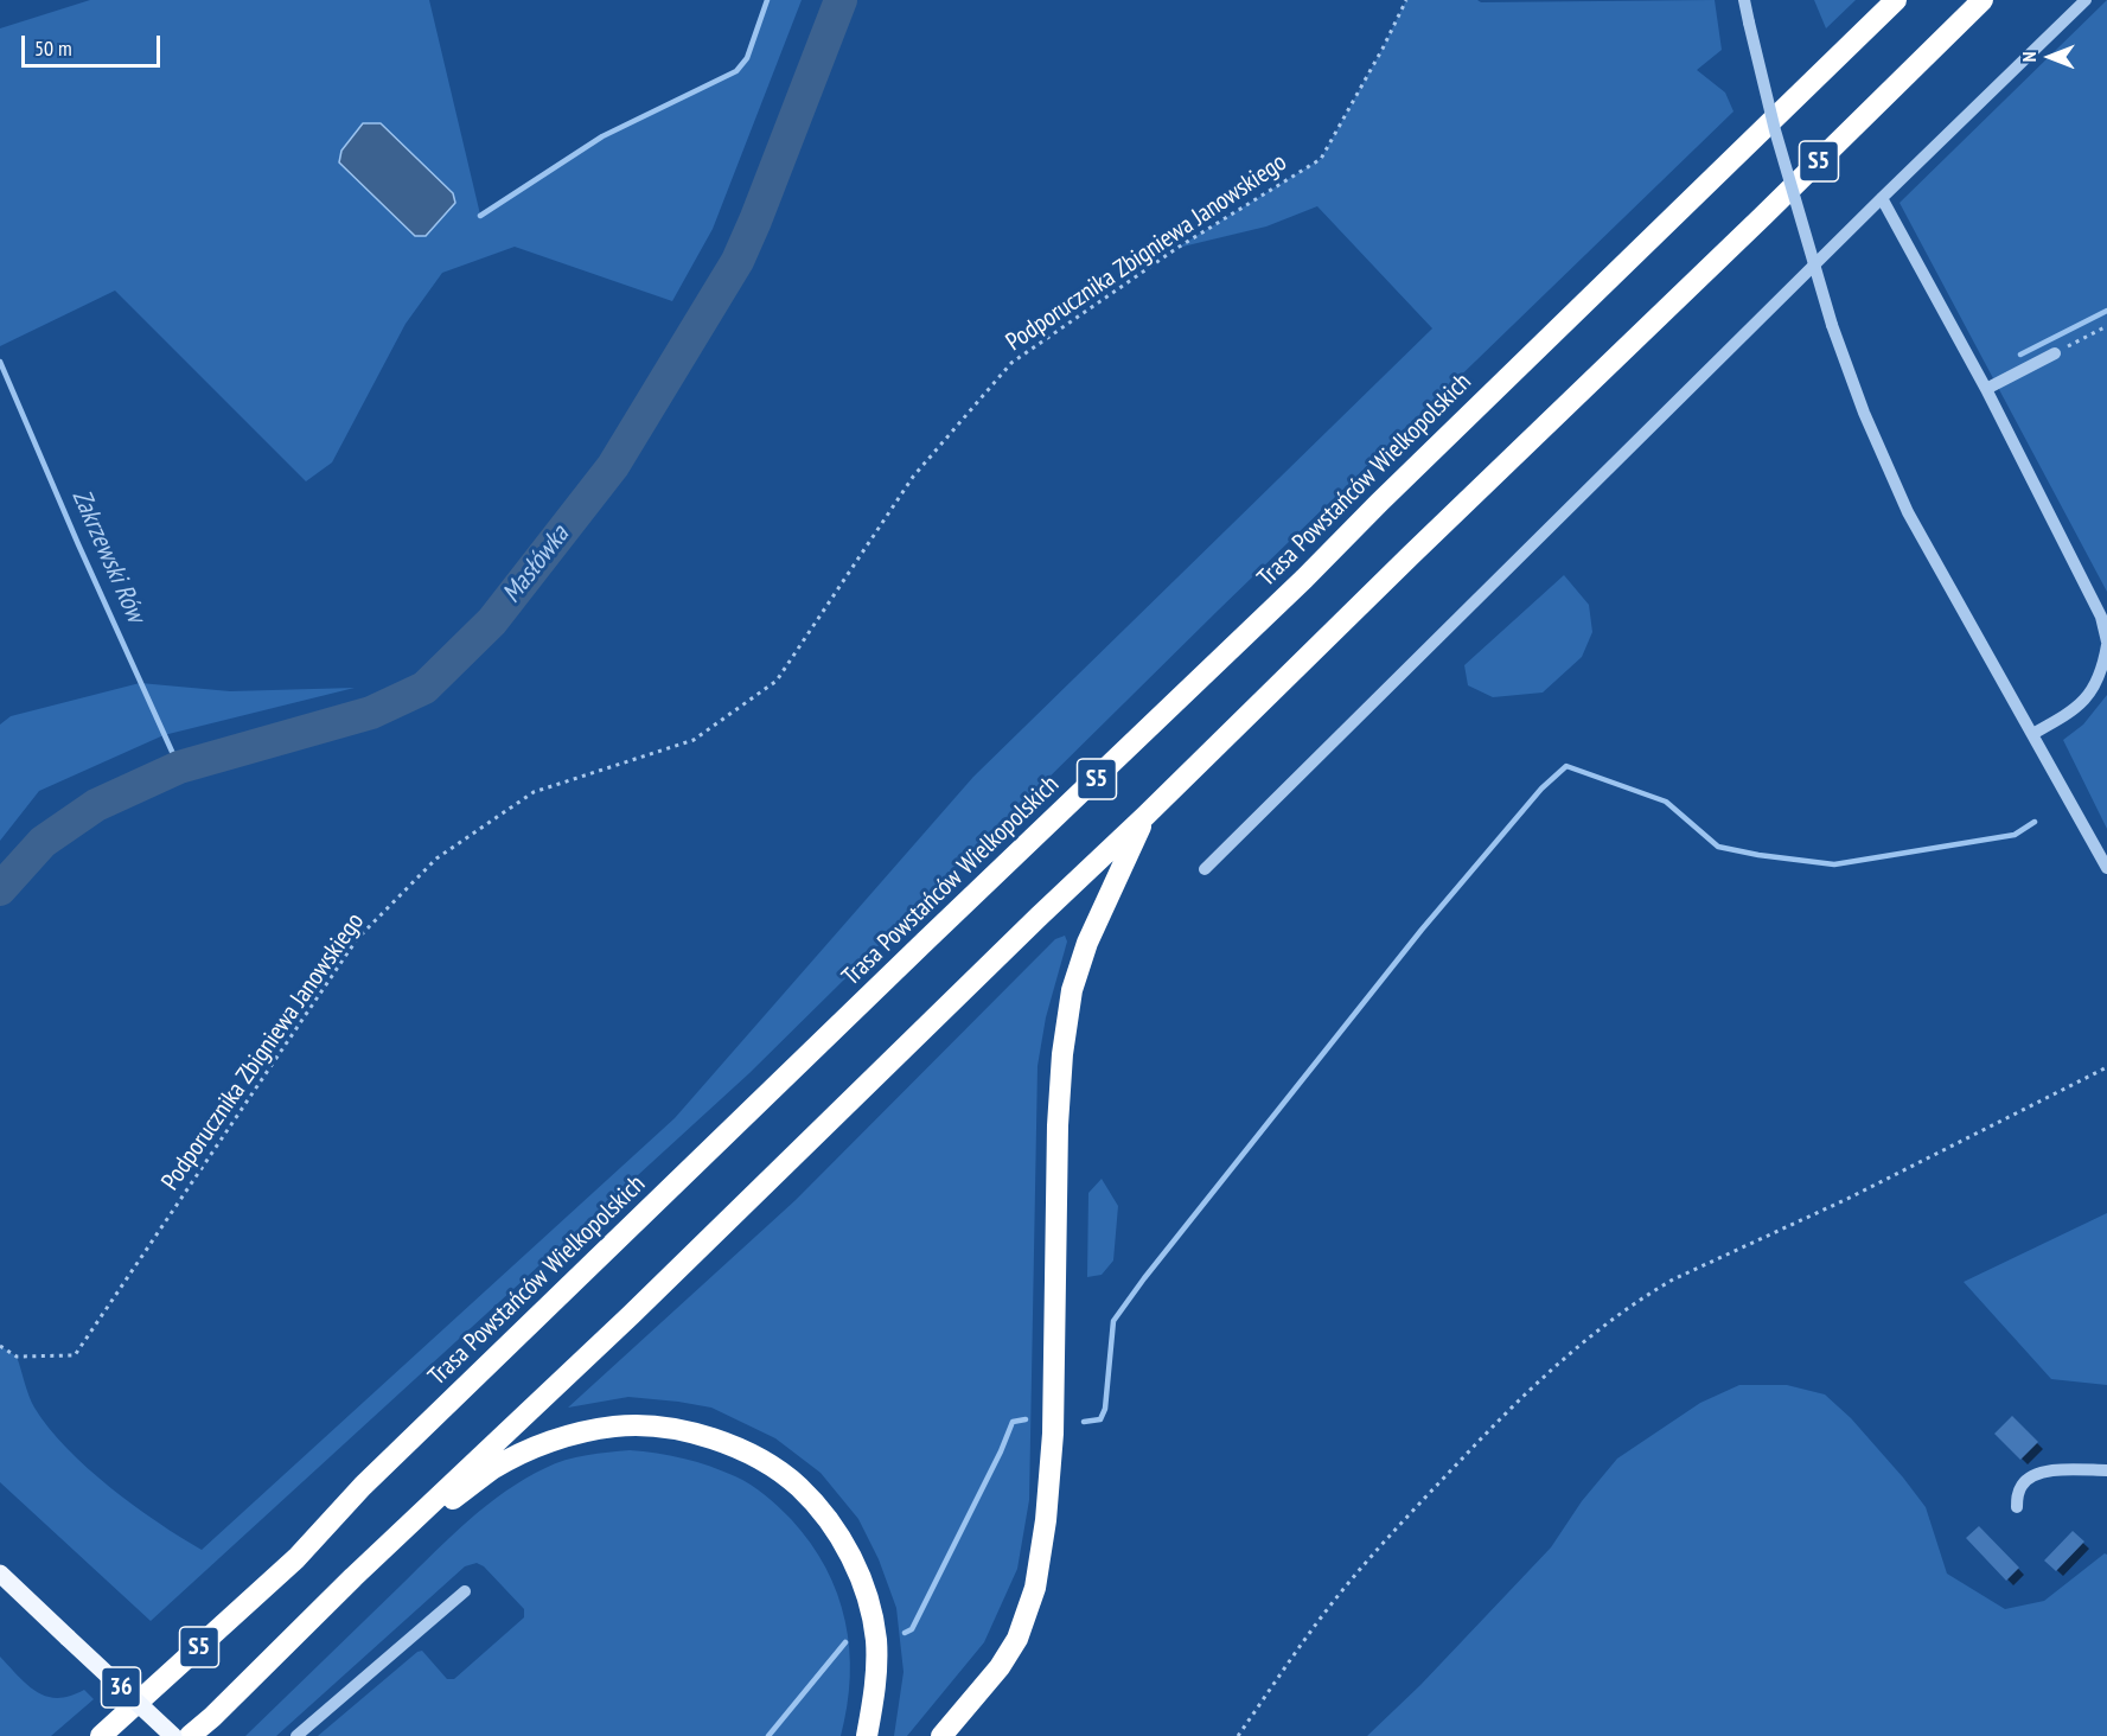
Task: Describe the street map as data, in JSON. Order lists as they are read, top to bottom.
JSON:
{
  "streets": {
    "highway": ["S5", "Trasa Powstańców Wielkopolskich"],
    "main road": ["36"],
    "path": ["Podporucznika Zbigniewa Janowskiego"]
  },
  "water": ["Zakrzewski Rów", "Masłówka"],
  "scale_bar": "50 m",
  "north": "left"
}
